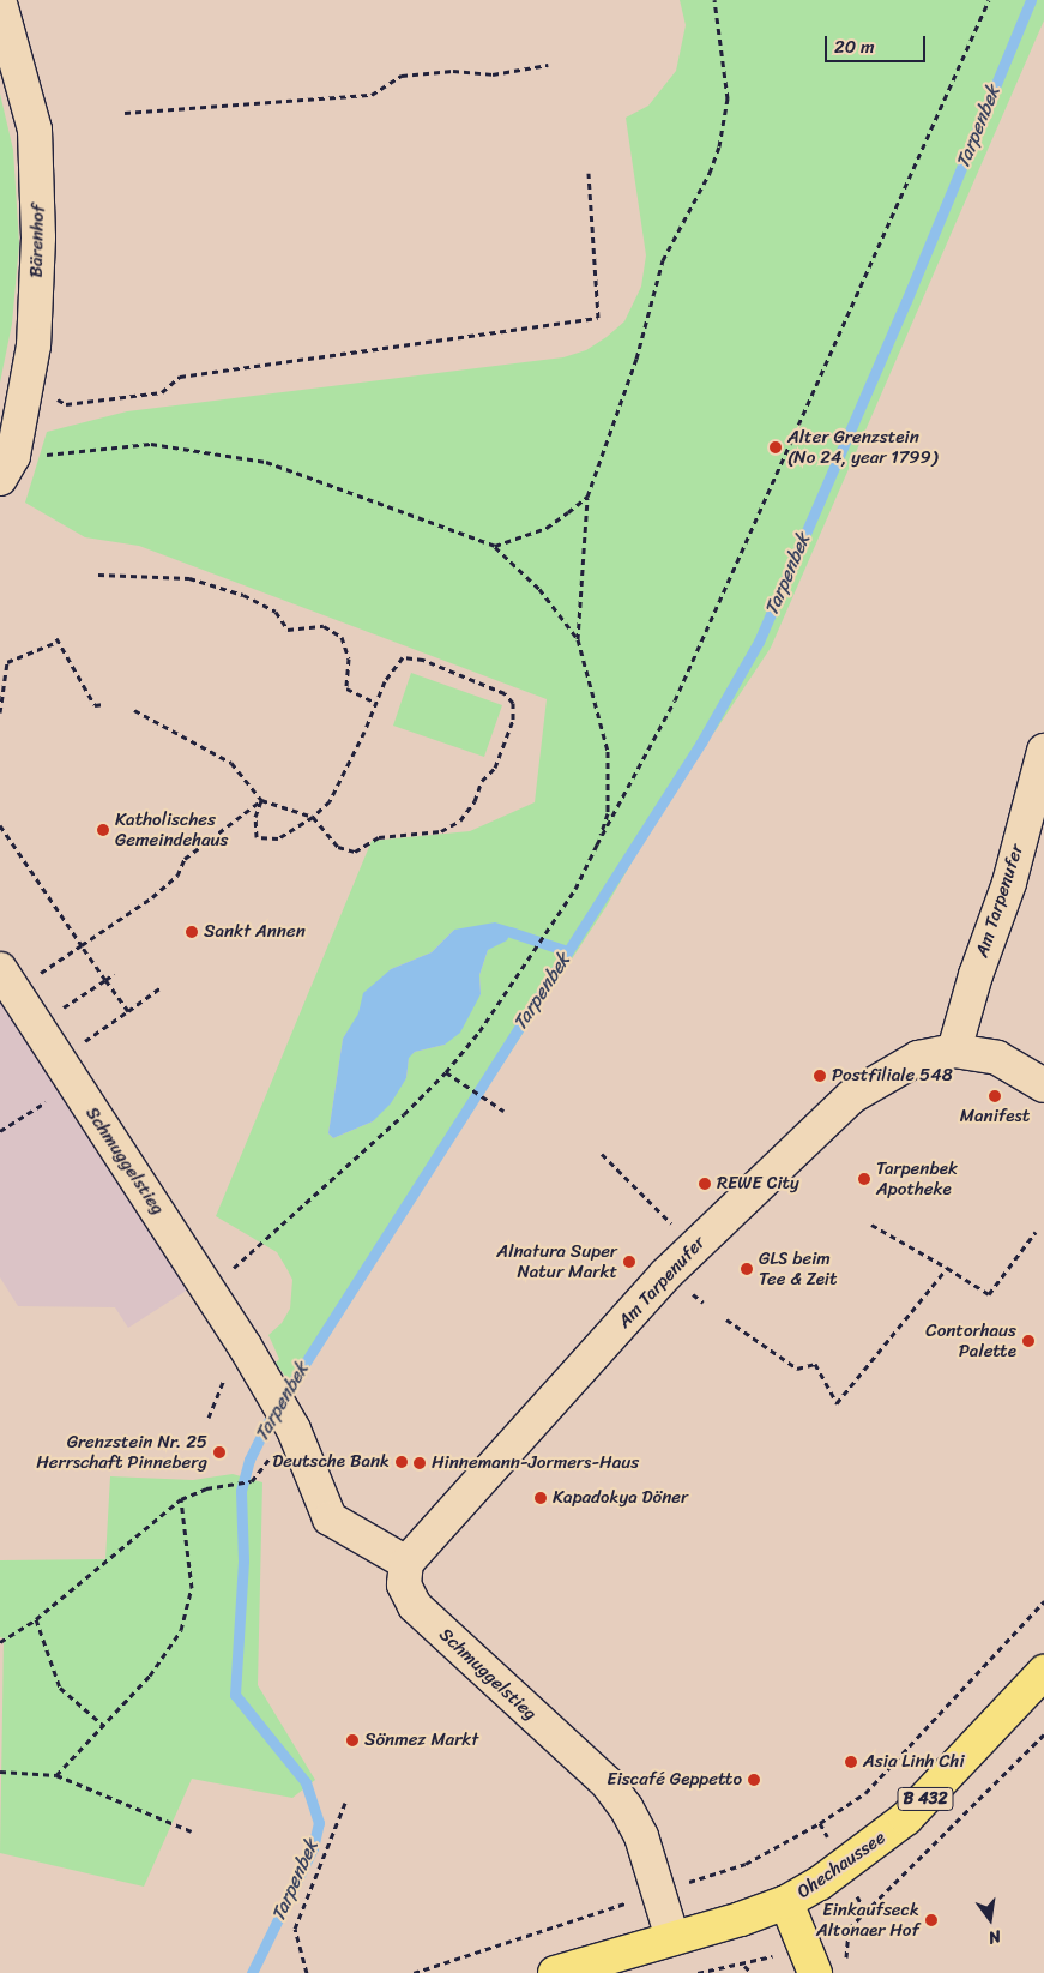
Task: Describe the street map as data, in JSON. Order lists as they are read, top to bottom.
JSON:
{
  "streets": {
    "main road": ["B 432", "Ohechaussee"],
    "street": ["Bärenhof", "Am Tarpenufer", "Schmuggelstieg"]
  },
  "crossings": [
    ["Am Tarpenufer", "Schmuggelstieg"],
    ["Schmuggelstieg", "B 432"],
    ["B 432", "Ohechaussee"]
  ],
  "water": ["Tarpenbek"],
  "places": [
    "Alter Grenzstein (No 24, year 1799)",
    "Katholisches Gemeindehaus",
    "Sankt Annen",
    "Postfiliale 548",
    "Manifest",
    "Tarpenbek Apotheke",
    "REWE City",
    "Alnatura Super Natur Markt",
    "GLS beim Tee & Zeit",
    "Contorhaus Palette",
    "Grenzstein Nr. 25 Herrschaft Pinneberg",
    "Deutsche Bank",
    "Hinnemann-Jormers-Haus",
    "Kapadokya Döner",
    "Sönmez Markt",
    "Asia Linh Chi",
    "Eiscafé Geppetto",
    "Einkaufseck Altonaer Hof"
  ],
  "scale_bar": "20 m",
  "north": "bottom"
}
